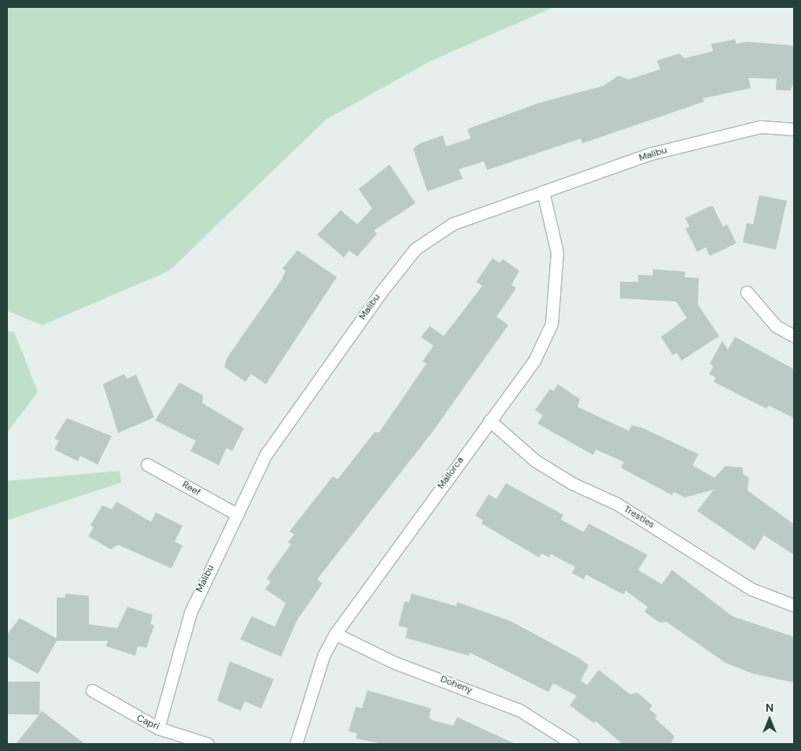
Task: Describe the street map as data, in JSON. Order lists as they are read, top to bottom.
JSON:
{
  "streets": {
    "street": [
      "Malibu",
      "Mallorca",
      "Reef",
      "Trestles",
      "Doheny",
      "Capri"
    ]
  },
  "crossings": [
    ["Malibu", "Mallorca"],
    ["Malibu", "Reef"],
    ["Malibu", "Capri"],
    ["Mallorca", "Trestles"],
    ["Mallorca", "Doheny"]
  ],
  "north": "top"
}
